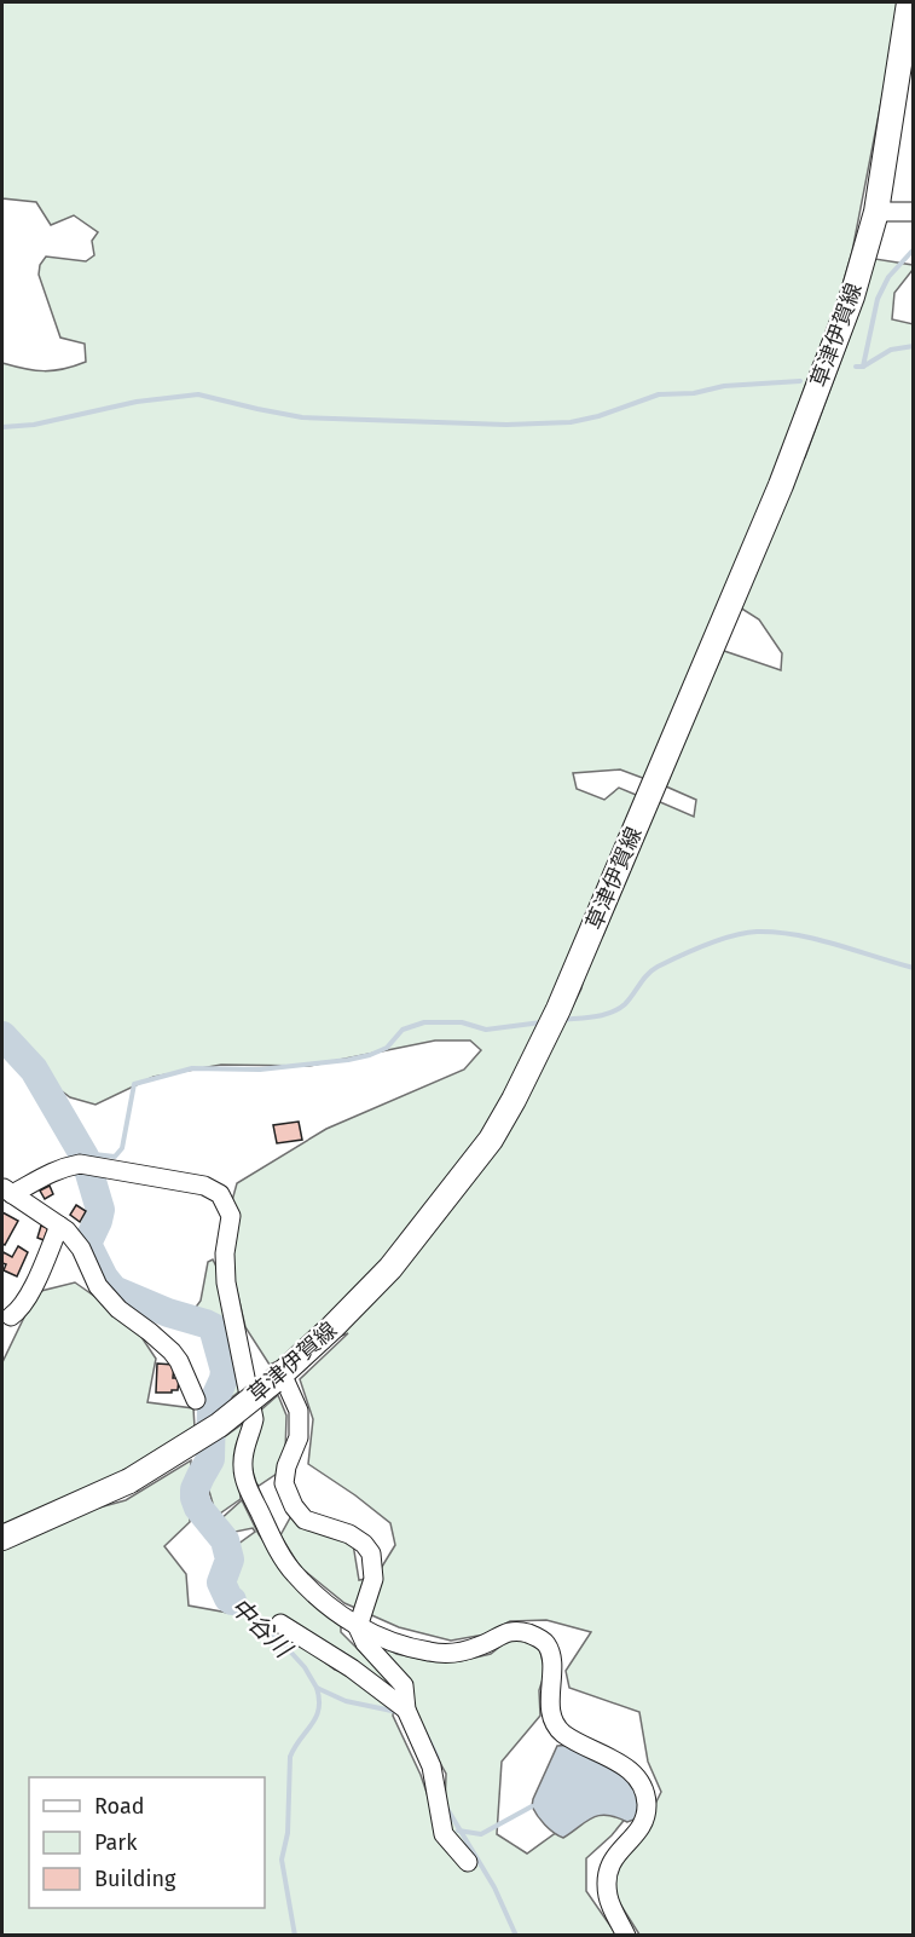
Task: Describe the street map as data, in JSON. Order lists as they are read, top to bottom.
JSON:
{
  "streets": {
    "main road": ["草津伊賀線"]
  },
  "water": ["中谷川"],
  "legend": ["Road", "Park", "Building"]
}
